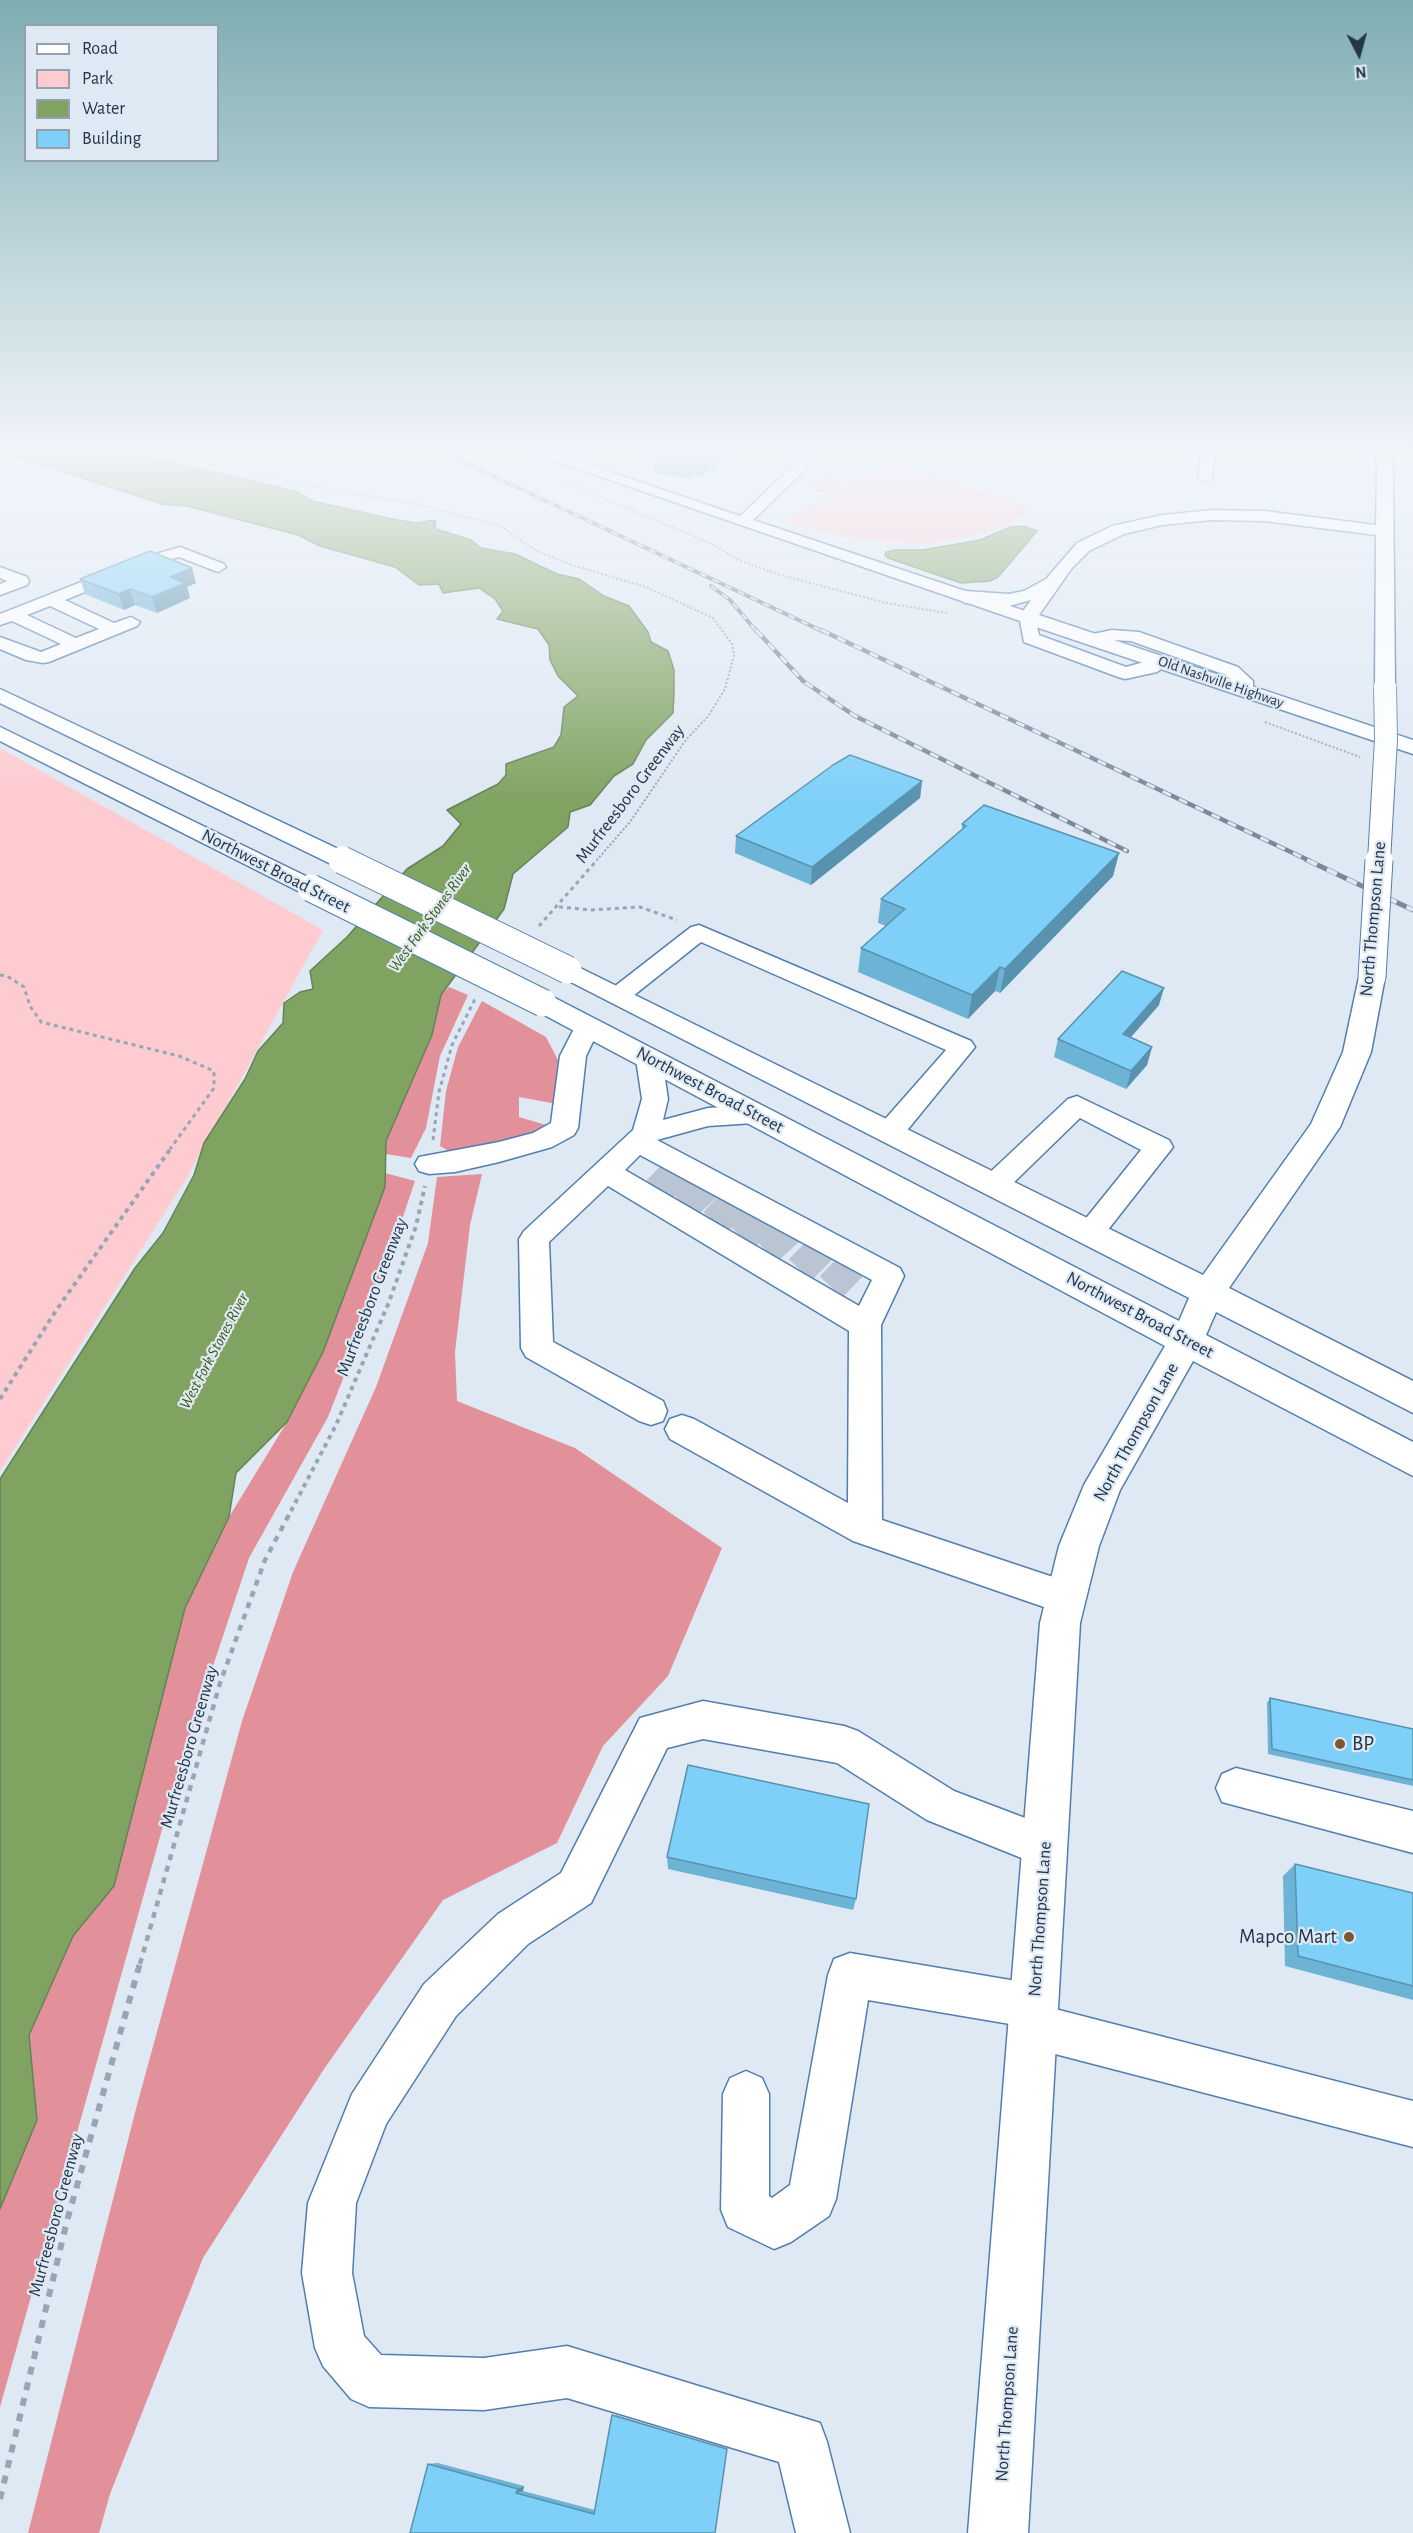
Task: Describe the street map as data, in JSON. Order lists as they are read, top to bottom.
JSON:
{
  "streets": {
    "main road": ["Old Nashville Highway", "Northwest Broad Street", "North Thompson Lane"],
    "path": ["Murfreesboro Greenway"]
  },
  "crossings": [
    ["Northwest Broad Street", "North Thompson Lane"]
  ],
  "water": ["West Fork Stones River"],
  "places": ["BP", "Mapco Mart"],
  "legend": [
    "Road",
    "Park",
    "Water",
    "Building"
  ],
  "north": "bottom"
}
